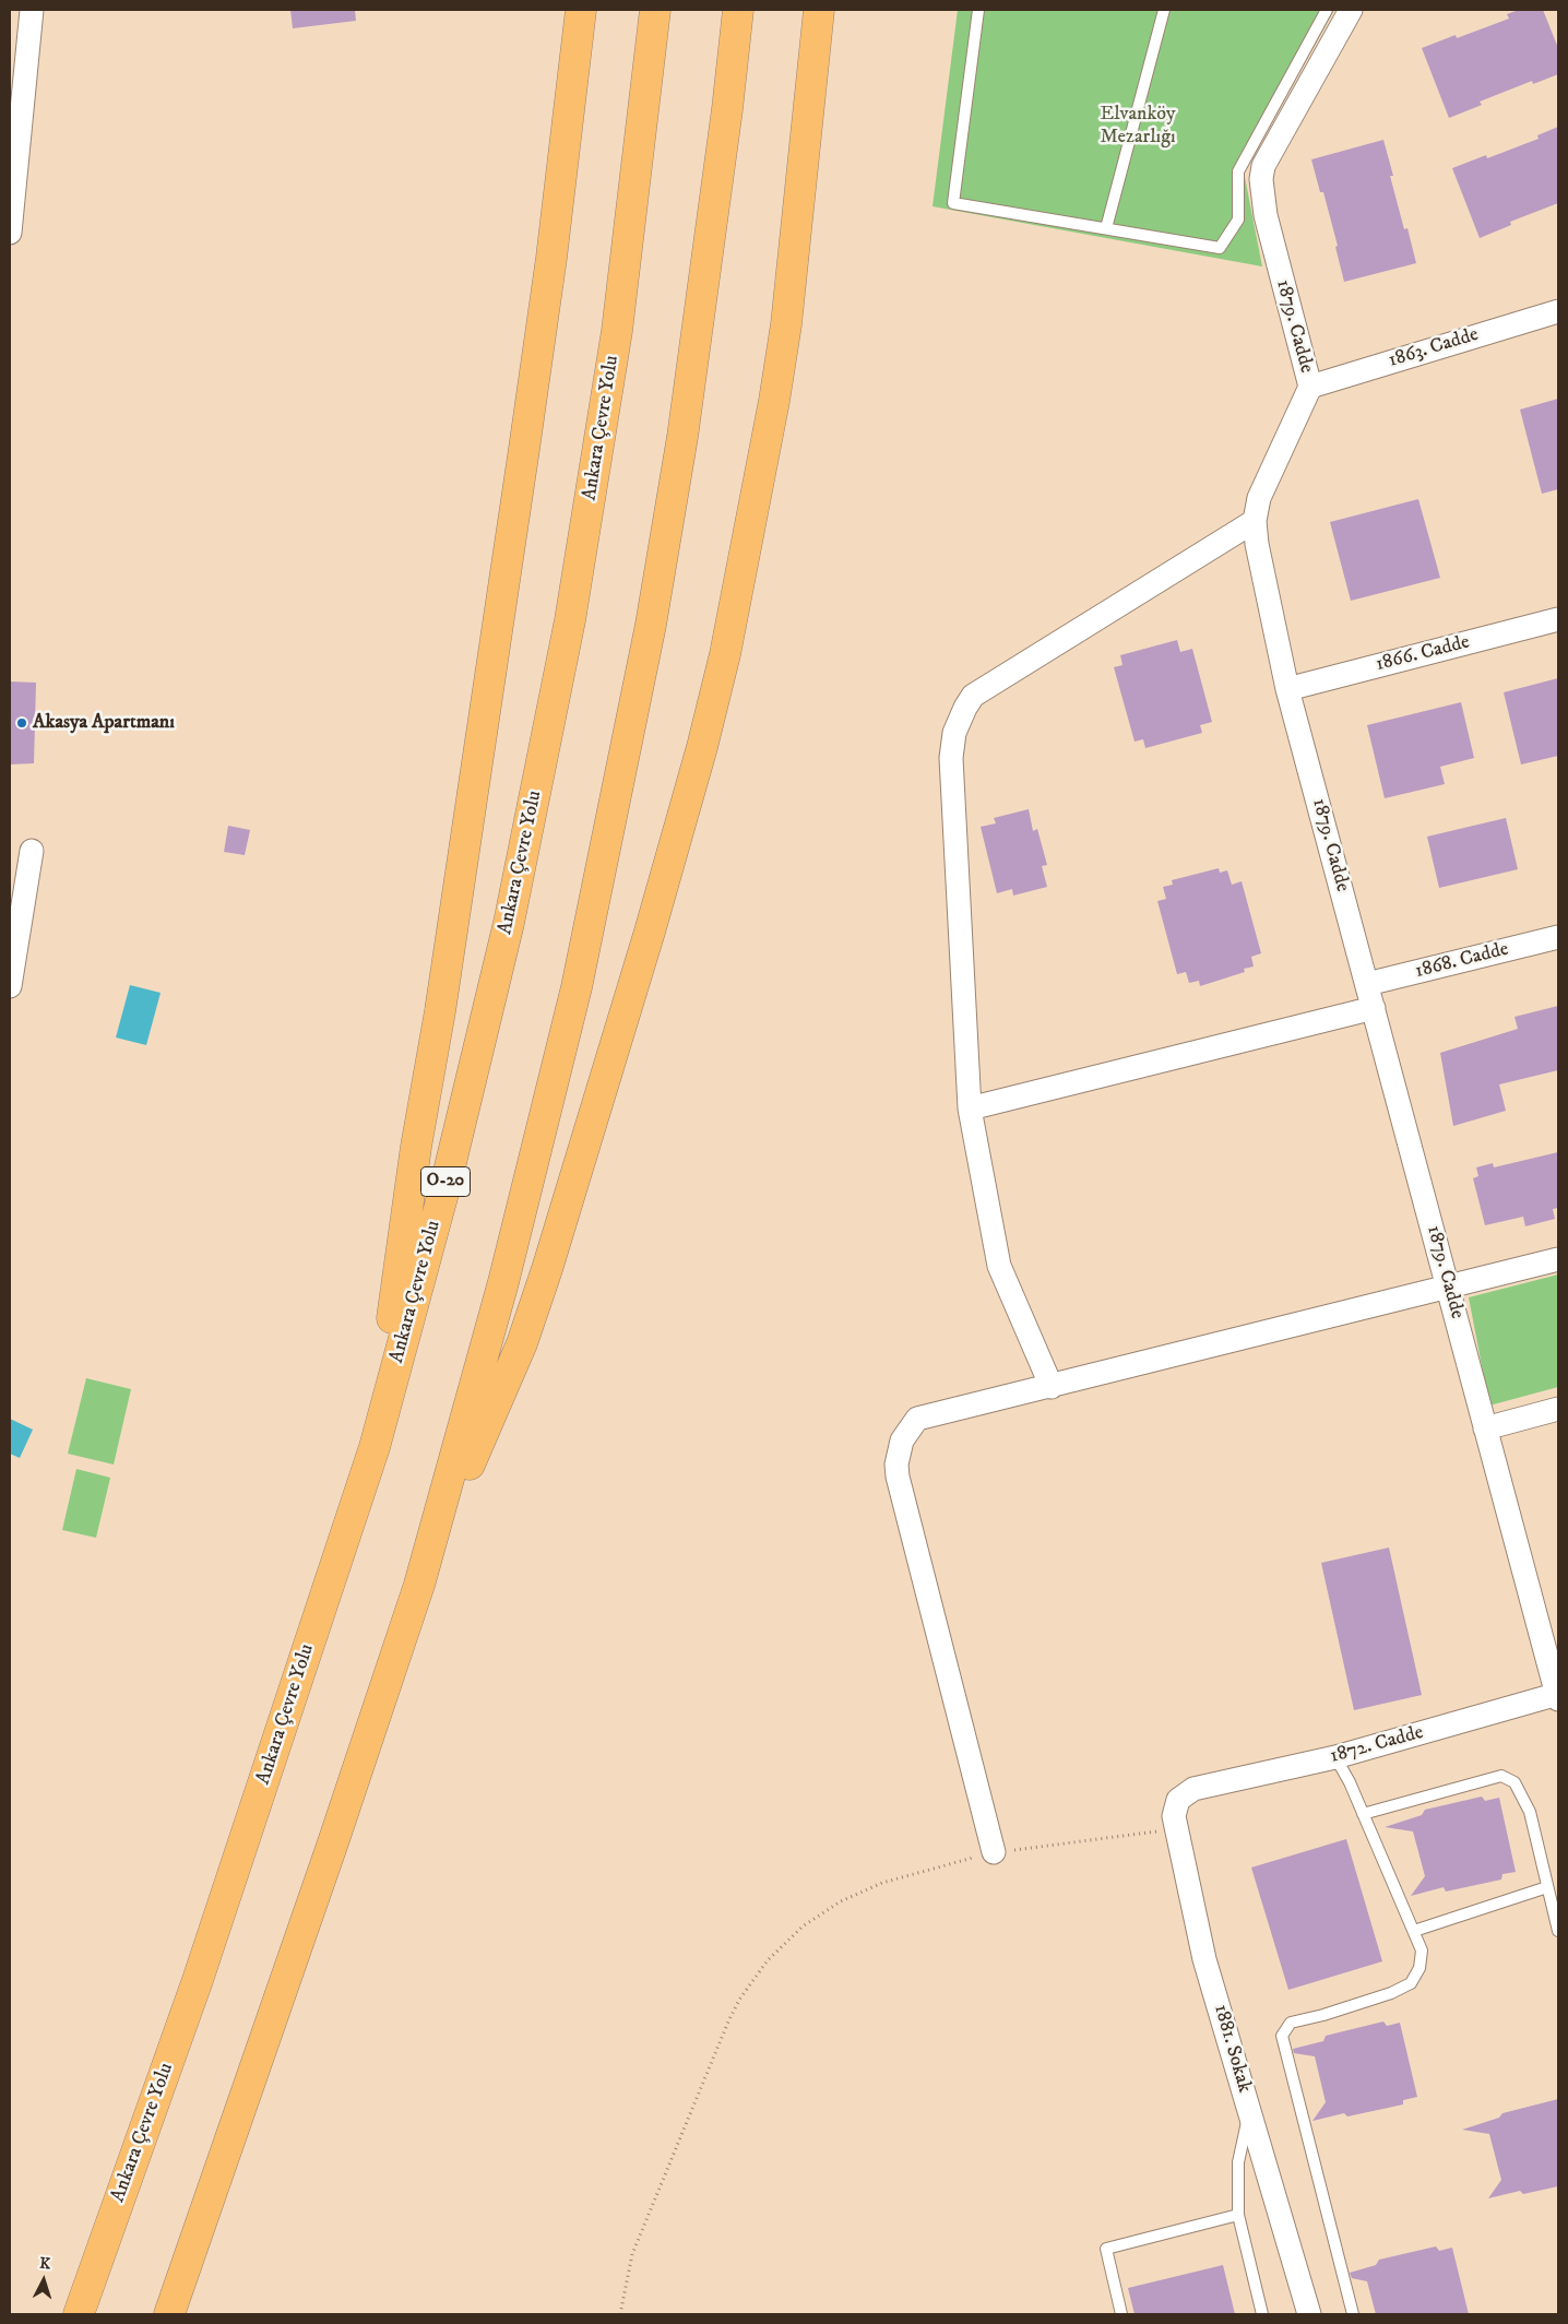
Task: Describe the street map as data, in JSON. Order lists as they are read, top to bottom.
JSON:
{
  "streets": {
    "highway": ["Ankara Çevre Yolu", "O-20"],
    "street": [
      "1879. Cadde",
      "1863. Cadde",
      "1866. Cadde",
      "1868. Cadde",
      "1872. Cadde",
      "1881. Sokak"
    ]
  },
  "crossings": [
    ["1879. Cadde", "1863. Cadde"],
    ["1879. Cadde", "1866. Cadde"],
    ["1879. Cadde", "1868. Cadde"],
    ["1879. Cadde", "1872. Cadde"],
    ["1872. Cadde", "1881. Sokak"]
  ],
  "parks": ["Elvanköy Mezarlığı"],
  "places": ["Akasya Apartmanı"],
  "north": "top"
}
